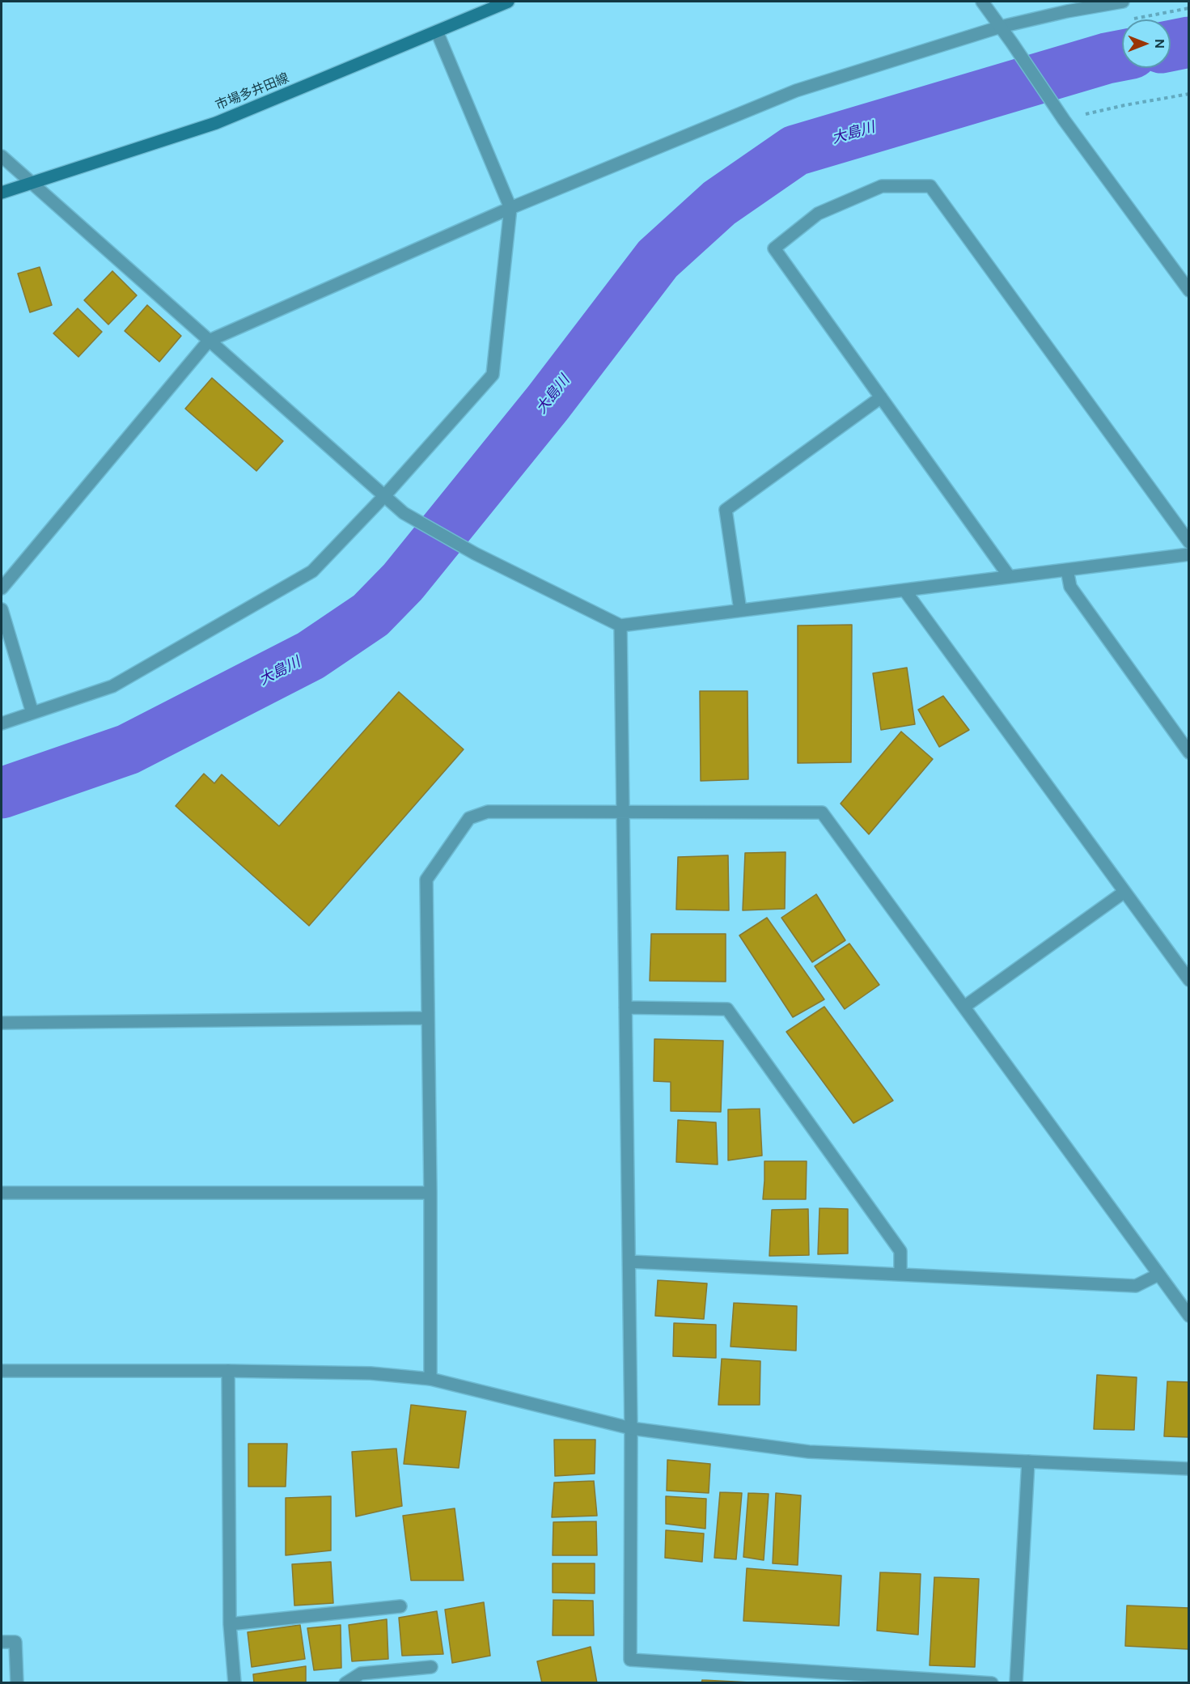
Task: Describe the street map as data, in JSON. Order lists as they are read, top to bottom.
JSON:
{
  "streets": {
    "main road": ["市場多井田線"]
  },
  "water": ["大島川"],
  "north": "right"
}
